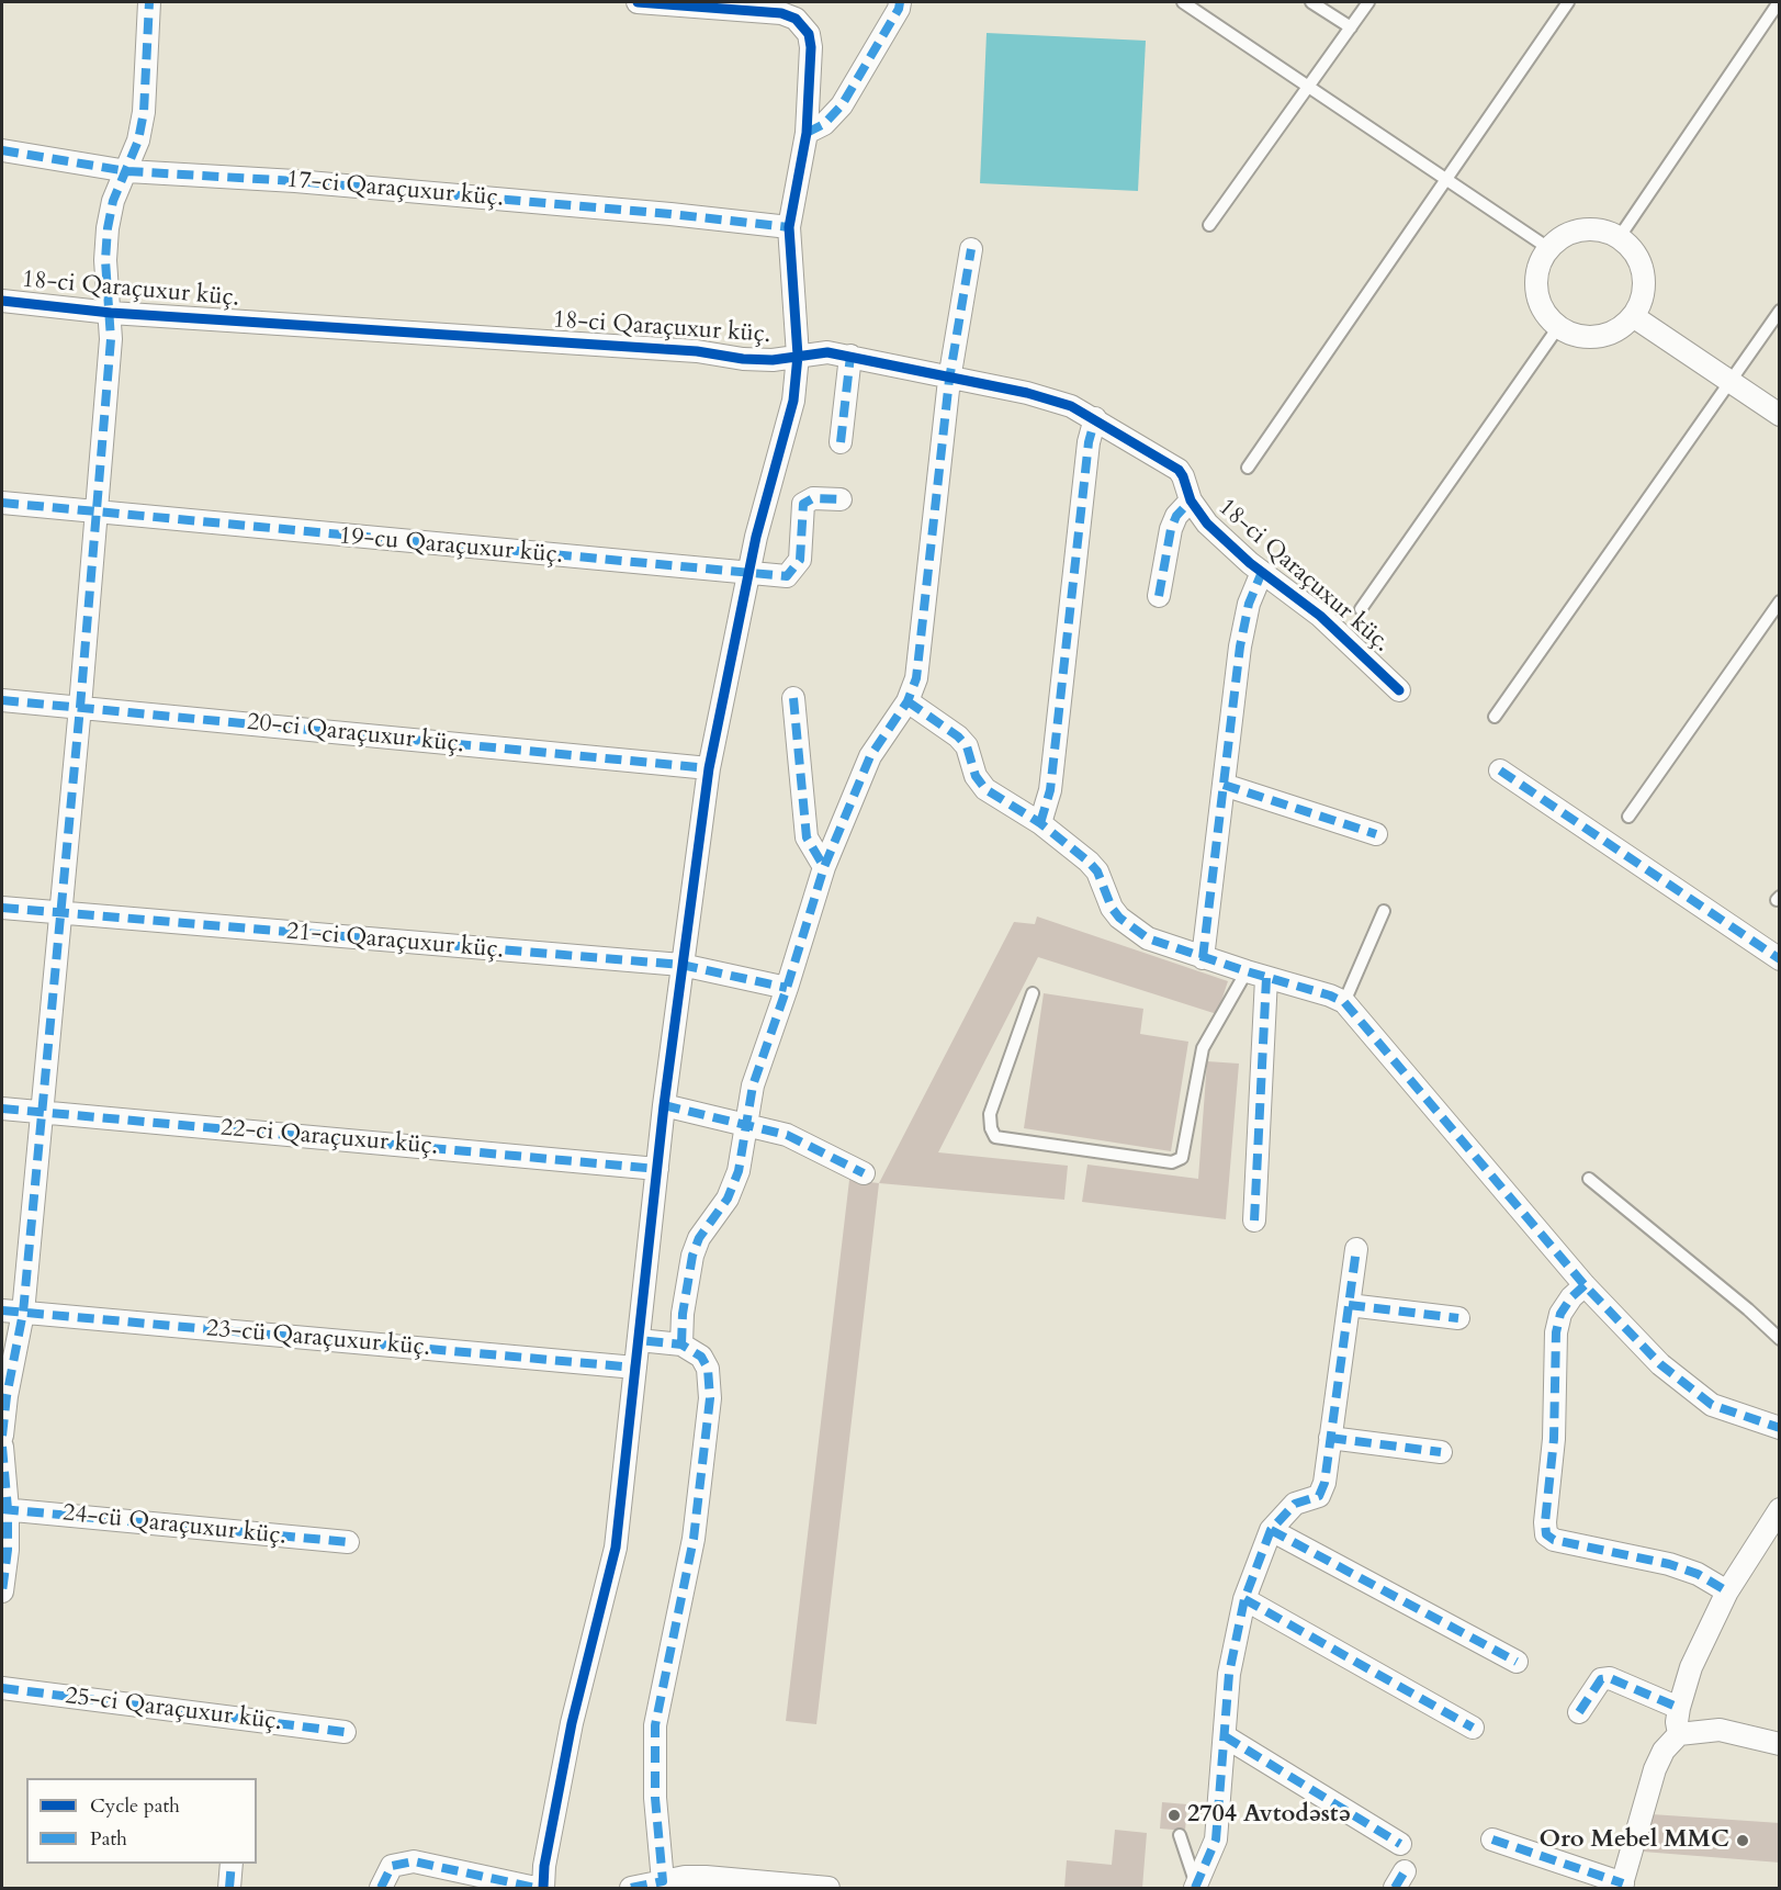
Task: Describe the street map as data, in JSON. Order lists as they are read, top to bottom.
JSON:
{
  "streets": {
    "street": [
      "17-ci Qaraçuxur küç.",
      "18-ci Qaraçuxur küç.",
      "19-cu Qaraçuxur küç.",
      "20-ci Qaraçuxur küç.",
      "21-ci Qaraçuxur küç.",
      "22-ci Qaraçuxur küç.",
      "23-cü Qaraçuxur küç.",
      "24-cü Qaraçuxur küç.",
      "25-ci Qaraçuxur küç."
    ]
  },
  "places": ["2704 Avtodəstə", "Oro Mebel MMC"],
  "legend": ["Cycle path", "Path"]
}
